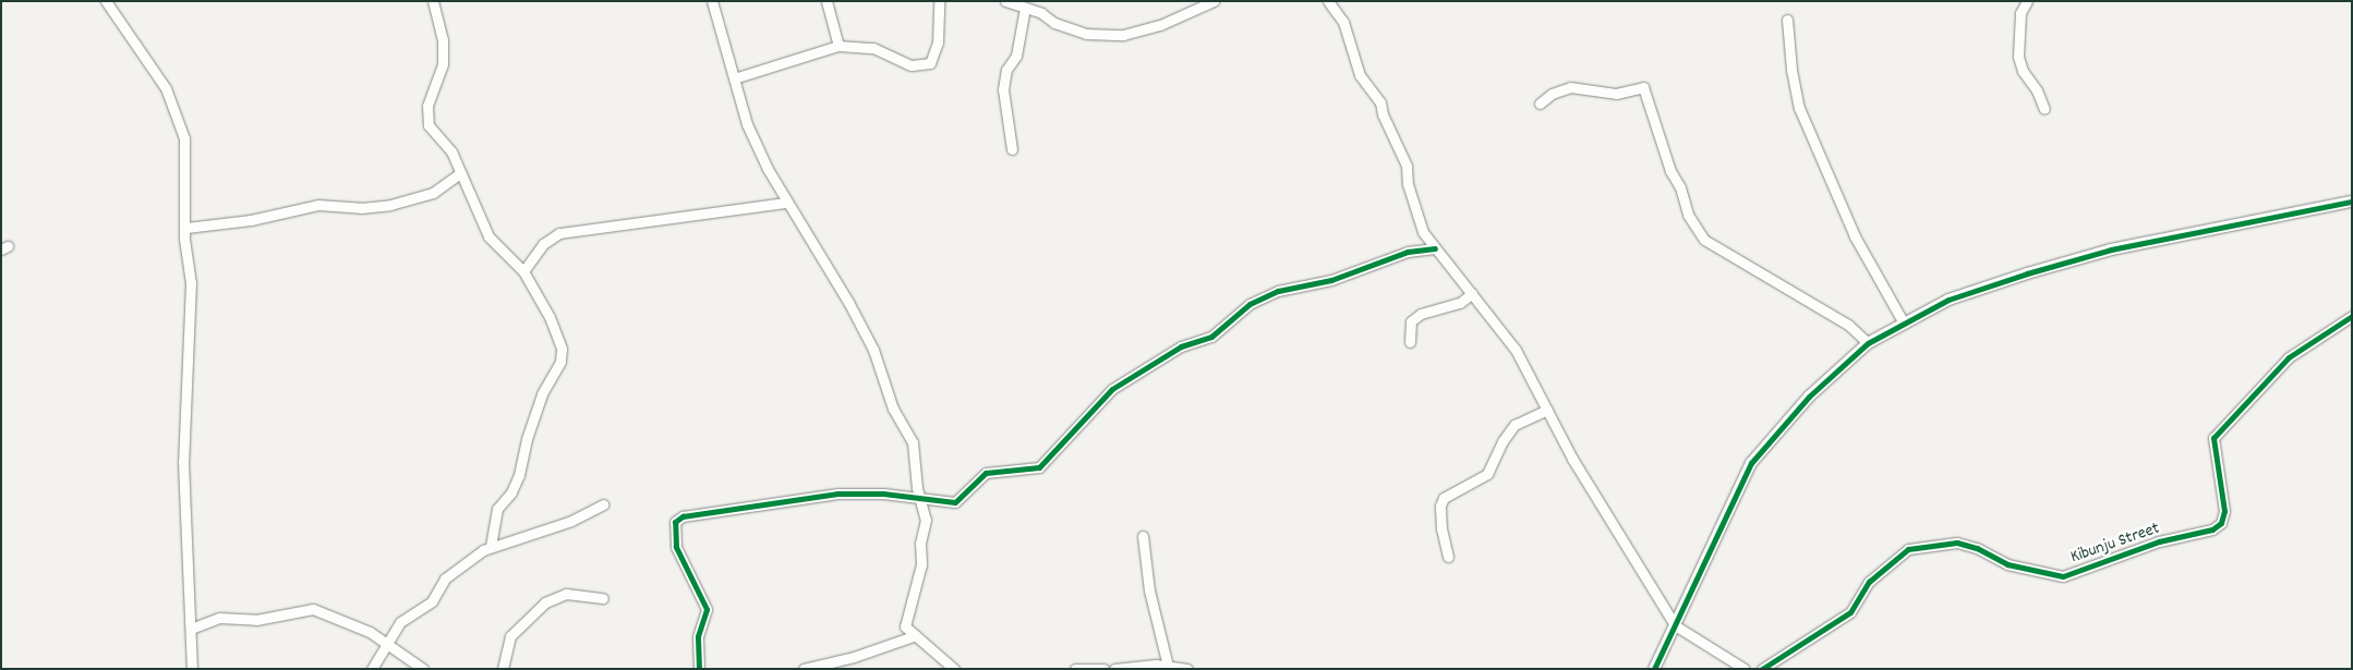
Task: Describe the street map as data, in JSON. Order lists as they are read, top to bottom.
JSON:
{
  "streets": {
    "street": ["Kibunju Street"]
  }
}
